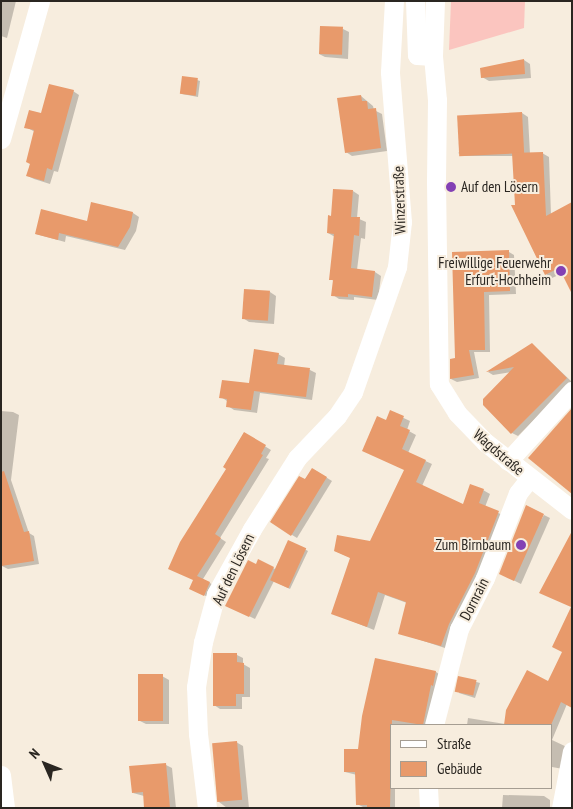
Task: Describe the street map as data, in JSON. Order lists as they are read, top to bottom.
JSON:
{
  "streets": {
    "street": [
      "Winzerstraße",
      "Wagdstraße",
      "Auf den Lösern",
      "Dornrain"
    ]
  },
  "crossings": [
    ["Winzerstraße", "Auf den Lösern"],
    ["Wagdstraße", "Dornrain"]
  ],
  "places": ["Auf den Lösern", "Freiwillige Feuerwehr Erfurt-Hochheim", "Zum Birnbaum"],
  "legend": ["Straße", "Gebäude"],
  "north": "top left"
}
